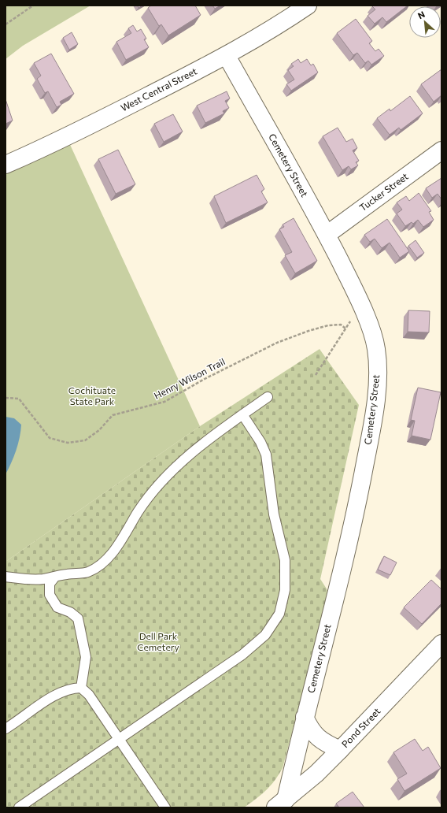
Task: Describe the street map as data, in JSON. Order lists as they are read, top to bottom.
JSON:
{
  "streets": {
    "street": [
      "West Central Street",
      "Cemetery Street",
      "Tucker Street",
      "Pond Street"
    ],
    "path": ["Henry Wilson Trail"]
  },
  "crossings": [
    ["West Central Street", "Cemetery Street"],
    ["Cemetery Street", "Tucker Street"],
    ["Cemetery Street", "Pond Street"]
  ],
  "parks": ["Cochituate State Park", "Dell Park Cemetery"],
  "north": "top left"
}
